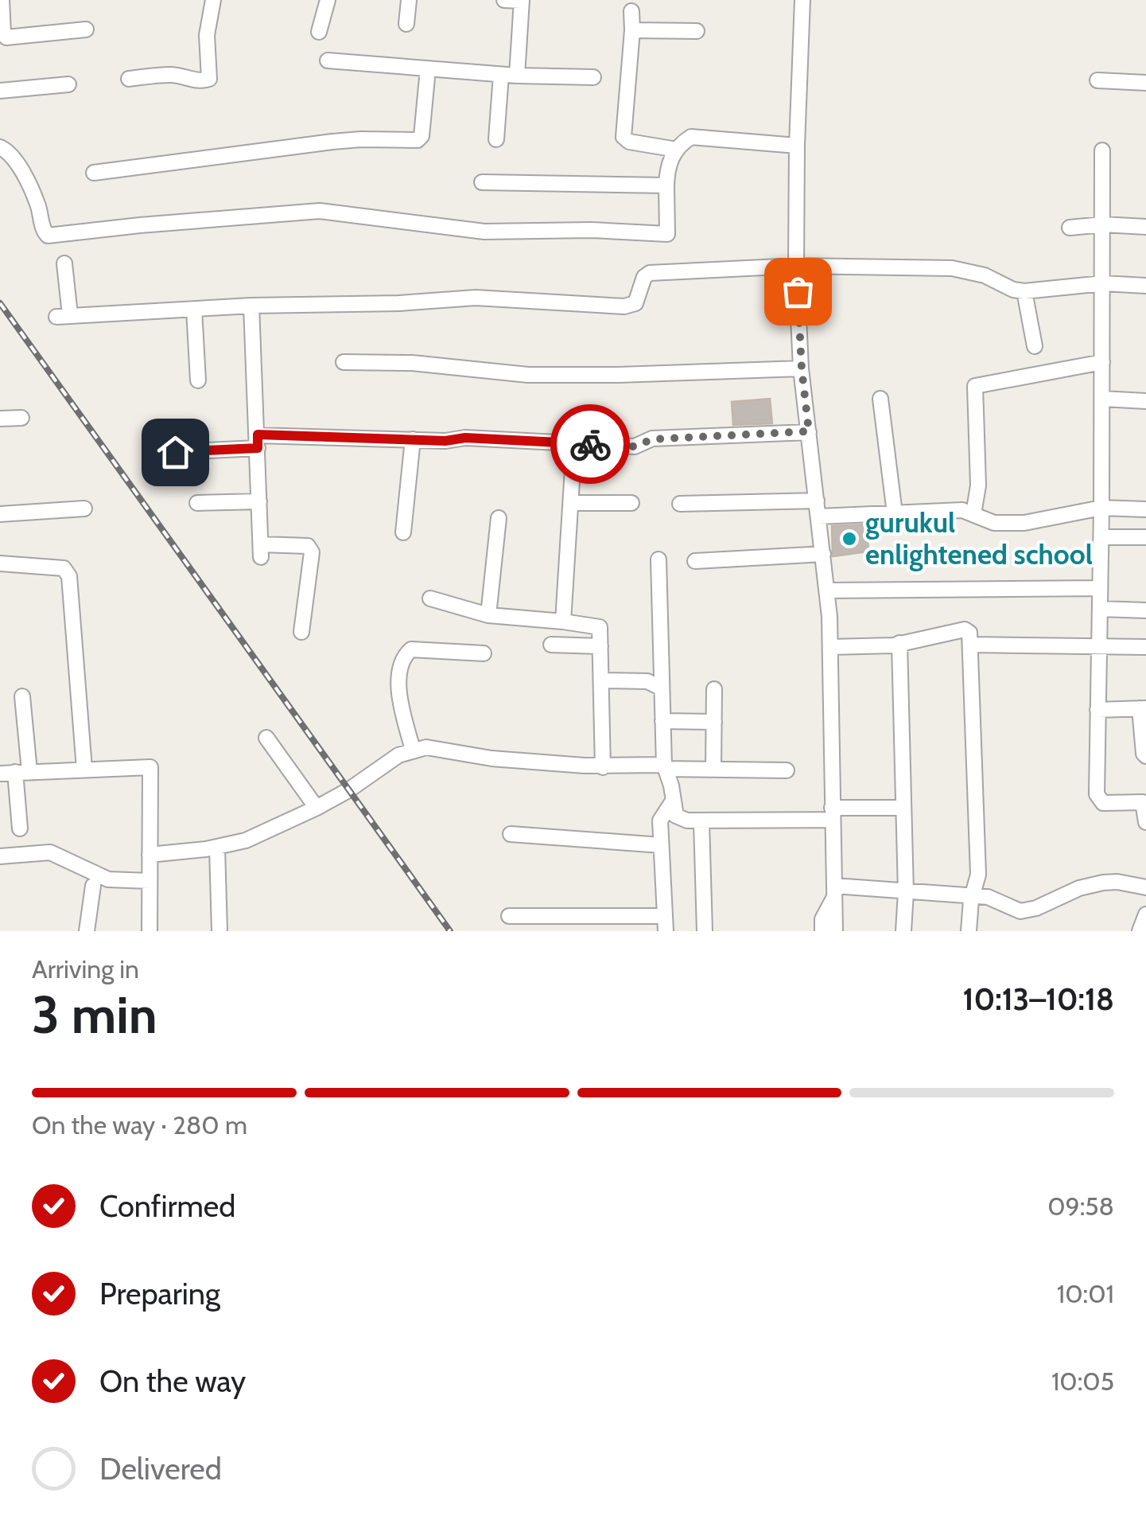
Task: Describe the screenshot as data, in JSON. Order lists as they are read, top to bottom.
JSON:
{
  "places": ["gurukul enlightened school"],
  "page": {
    "heading": ["3 min", "Arriving in", "10:13–10:18"],
    "bar": "On the way · 280 m",
    "list": [
      ["Confirmed", "09:58"],
      ["Preparing", "10:01"],
      ["On the way", "10:05"],
      "Delivered"
    ]
  }
}
